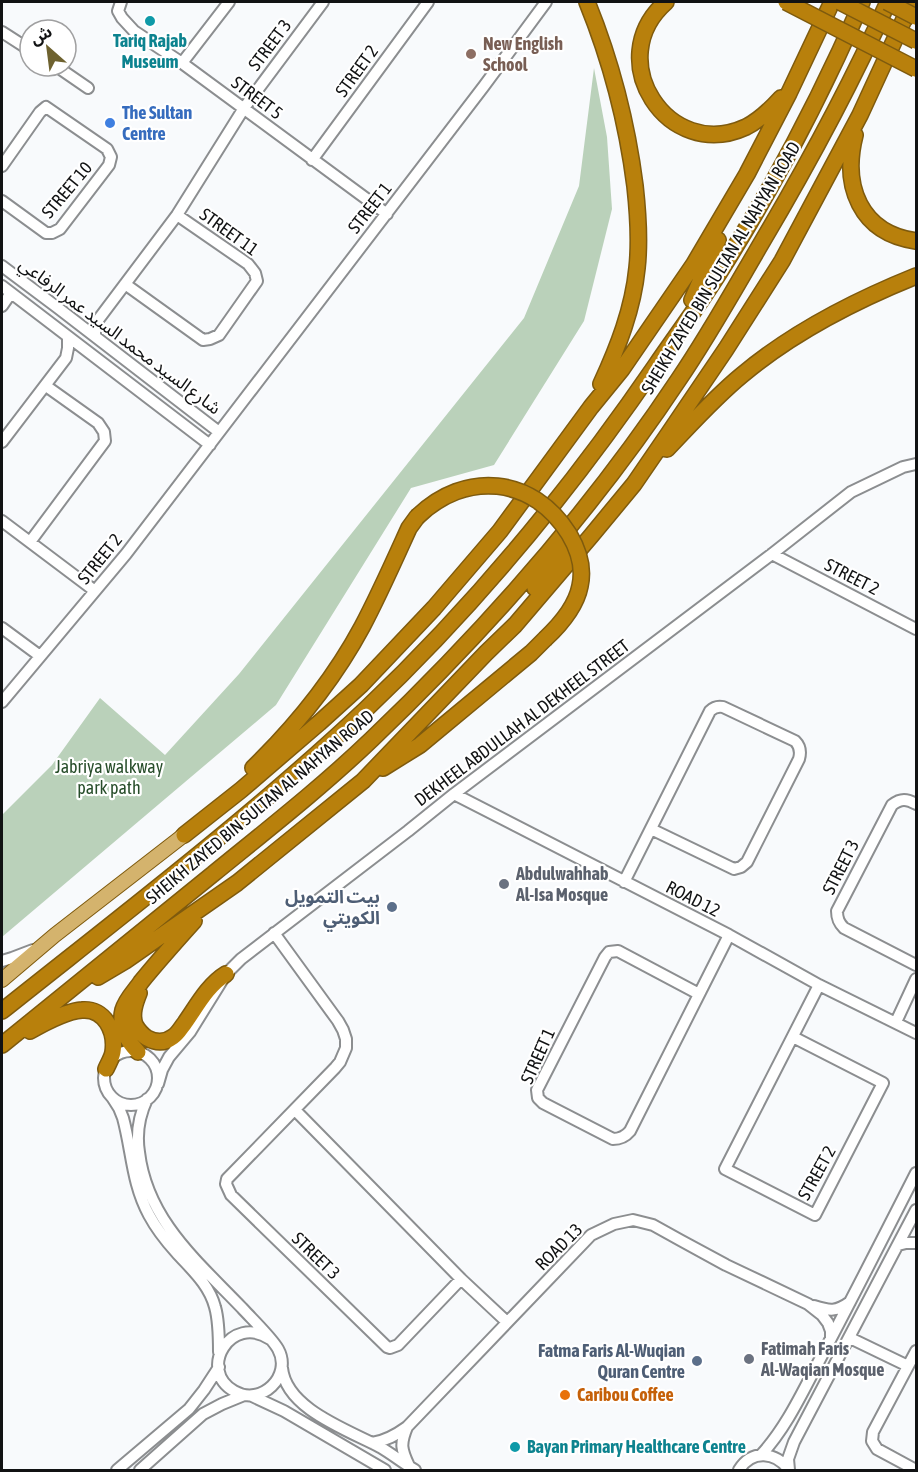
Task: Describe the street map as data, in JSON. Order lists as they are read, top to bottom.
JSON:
{
  "streets": {
    "highway": ["SHEIKH ZAYED BIN SULTAN AL NAHYAN ROAD"],
    "street": [
      "STREET 3",
      "STREET 2",
      "STREET 5",
      "STREET 10",
      "STREET 1",
      "STREET 11",
      "شارع السيد محمد السيد عمر الرفاعي",
      "DEKHEEL ABDULLAH AL DEKHEEL STREET",
      "ROAD 12",
      "ROAD 13"
    ]
  },
  "crossings": [
    ["STREET 3", "STREET 5"],
    ["STREET 3", "STREET 11"],
    ["STREET 3", "DEKHEEL ABDULLAH AL DEKHEEL STREET"],
    ["STREET 2", "STREET 5"],
    ["STREET 2", "STREET 1"],
    ["STREET 2", "شارع السيد محمد السيد عمر الرفاعي"],
    ["STREET 2", "DEKHEEL ABDULLAH AL DEKHEEL STREET"],
    ["STREET 2", "ROAD 12"],
    ["STREET 5", "STREET 1"],
    ["STREET 5", "STREET 11"],
    ["STREET 1", "شارع السيد محمد السيد عمر الرفاعي"],
    ["STREET 1", "ROAD 12"],
    ["STREET 11", "شارع السيد محمد السيد عمر الرفاعي"],
    ["DEKHEEL ABDULLAH AL DEKHEEL STREET", "ROAD 12"]
  ],
  "parks": ["Jabriya walkway park path"],
  "places": [
    "Tariq Rajab Museum",
    "New English School",
    "The Sultan Centre",
    "Abdulwahhab Al-Isa Mosque",
    "بيت التمويل الكويتي",
    "Fatimah Faris Al-Waqian Mosque",
    "Fatma Faris Al-Wuqian Quran Centre",
    "Caribou Coffee",
    "Bayan Primary Healthcare Centre"
  ],
  "north": "top left"
}
